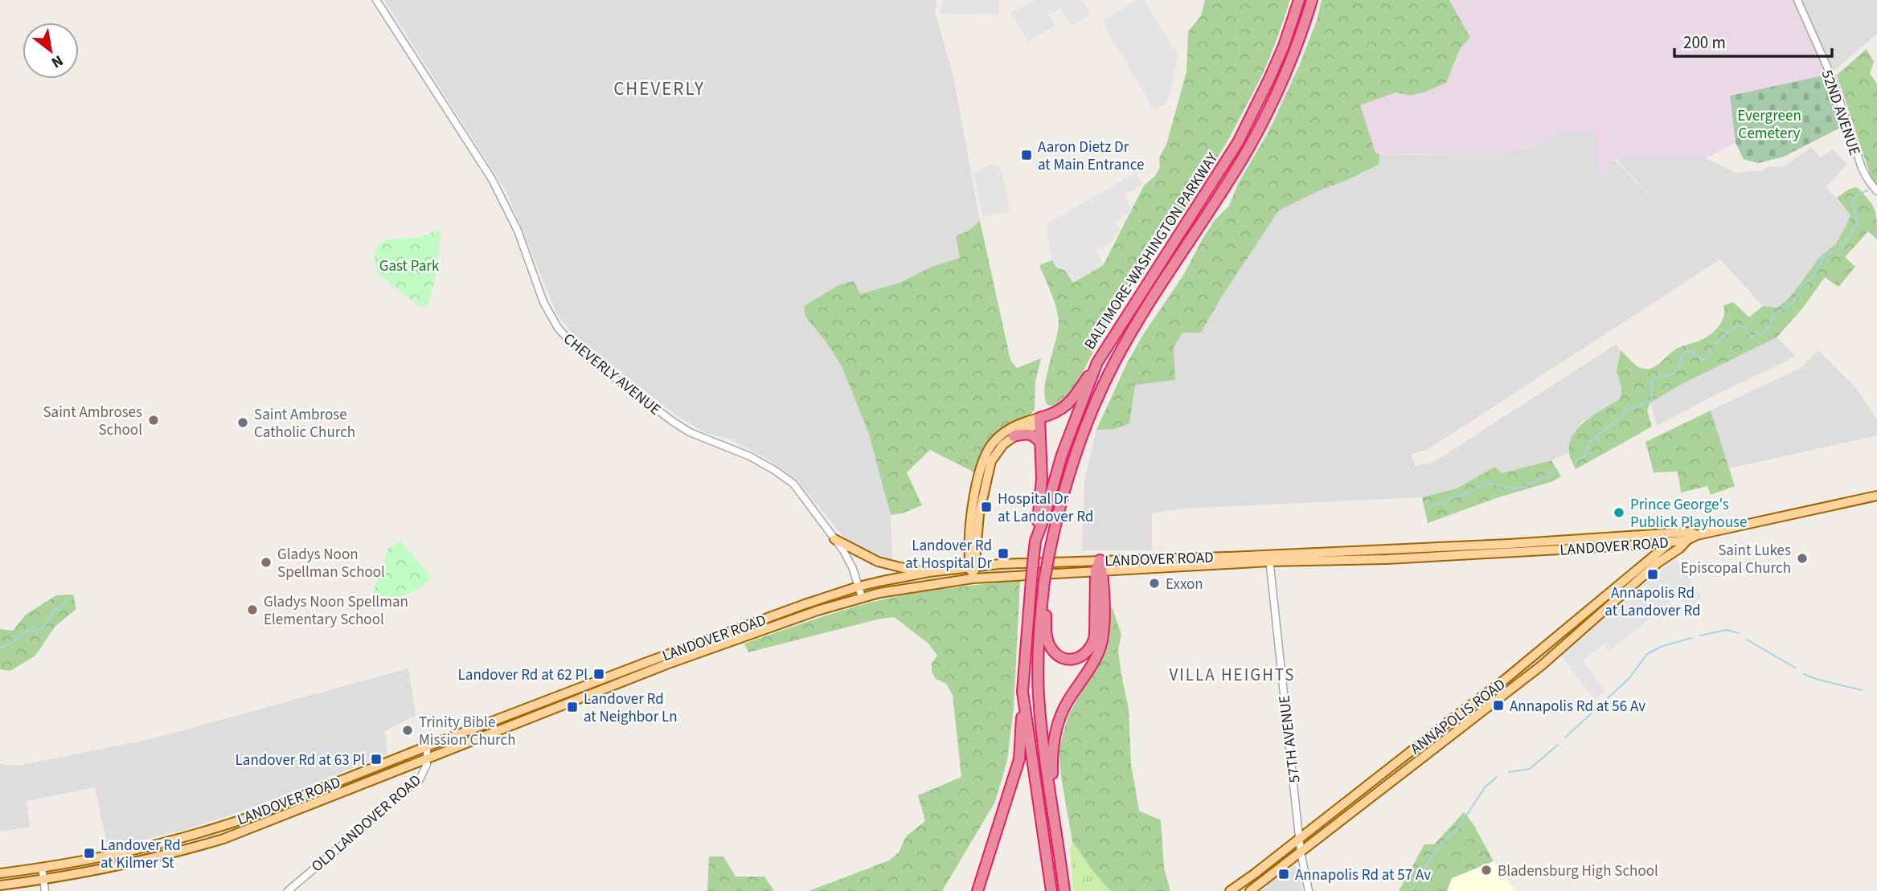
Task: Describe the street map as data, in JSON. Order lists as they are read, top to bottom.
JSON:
{
  "streets": {
    "highway": ["BALTIMORE-WASHINGTON PARKWAY"],
    "main road": ["LANDOVER ROAD", "ANNAPOLIS ROAD"],
    "street": [
      "52ND AVENUE",
      "CHEVERLY AVENUE",
      "57TH AVENUE",
      "OLD LANDOVER ROAD"
    ]
  },
  "crossings": [
    ["CHEVERLY AVENUE", "LANDOVER ROAD"],
    ["LANDOVER ROAD", "ANNAPOLIS ROAD"],
    ["LANDOVER ROAD", "57TH AVENUE"],
    ["LANDOVER ROAD", "OLD LANDOVER ROAD"],
    ["ANNAPOLIS ROAD", "57TH AVENUE"]
  ],
  "districts": ["CHEVERLY", "VILLA HEIGHTS"],
  "parks": ["Evergreen Cemetery", "Gast Park"],
  "places": {
    "transit": [
      "Aaron Dietz Dr at Main Entrance",
      "Hospital Dr at Landover Rd",
      "Landover Rd at Hospital Dr",
      "Annapolis Rd at Landover Rd",
      "Landover Rd at 62 Pl",
      "Annapolis Rd at 56 Av",
      "Landover Rd at Neighbor Ln",
      "Landover Rd at 63 Pl",
      "Landover Rd at Kilmer St",
      "Annapolis Rd at 57 Av"
    ],
    "other": [
      "Saint Ambroses School",
      "Saint Ambrose Catholic Church",
      "Prince George's Publick Playhouse",
      "Saint Lukes Episcopal Church",
      "Gladys Noon Spellman School",
      "Exxon",
      "Gladys Noon Spellman Elementary School",
      "Trinity Bible Mission Church",
      "Bladensburg High School"
    ]
  },
  "scale_bar": "200 m",
  "north": "bottom right"
}
